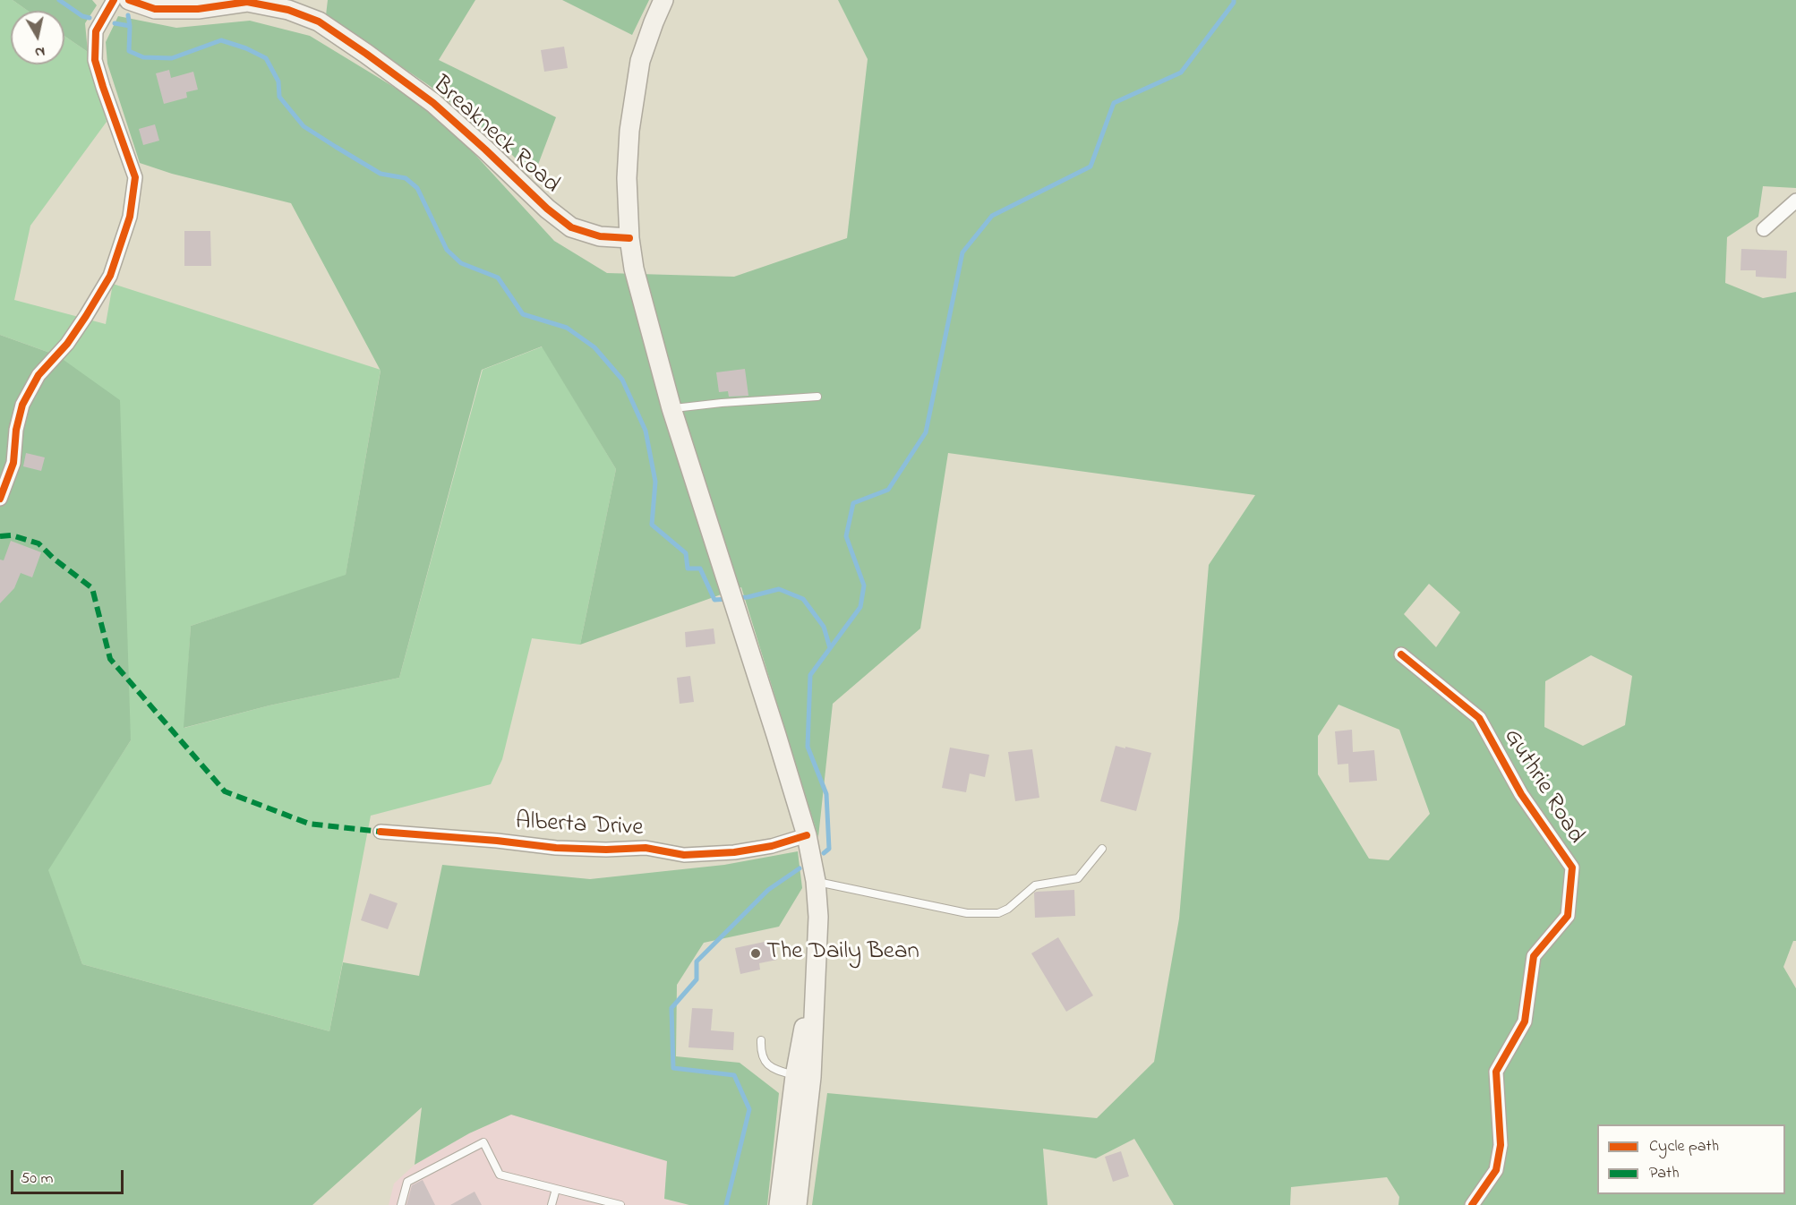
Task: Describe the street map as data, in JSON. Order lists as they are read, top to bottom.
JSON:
{
  "streets": {
    "main road": ["Breakneck Road"],
    "street": ["Guthrie Road", "Alberta Drive"]
  },
  "places": ["The Daily Bean"],
  "legend": ["Cycle path", "Path"],
  "scale_bar": "50 m",
  "north": "bottom"
}
